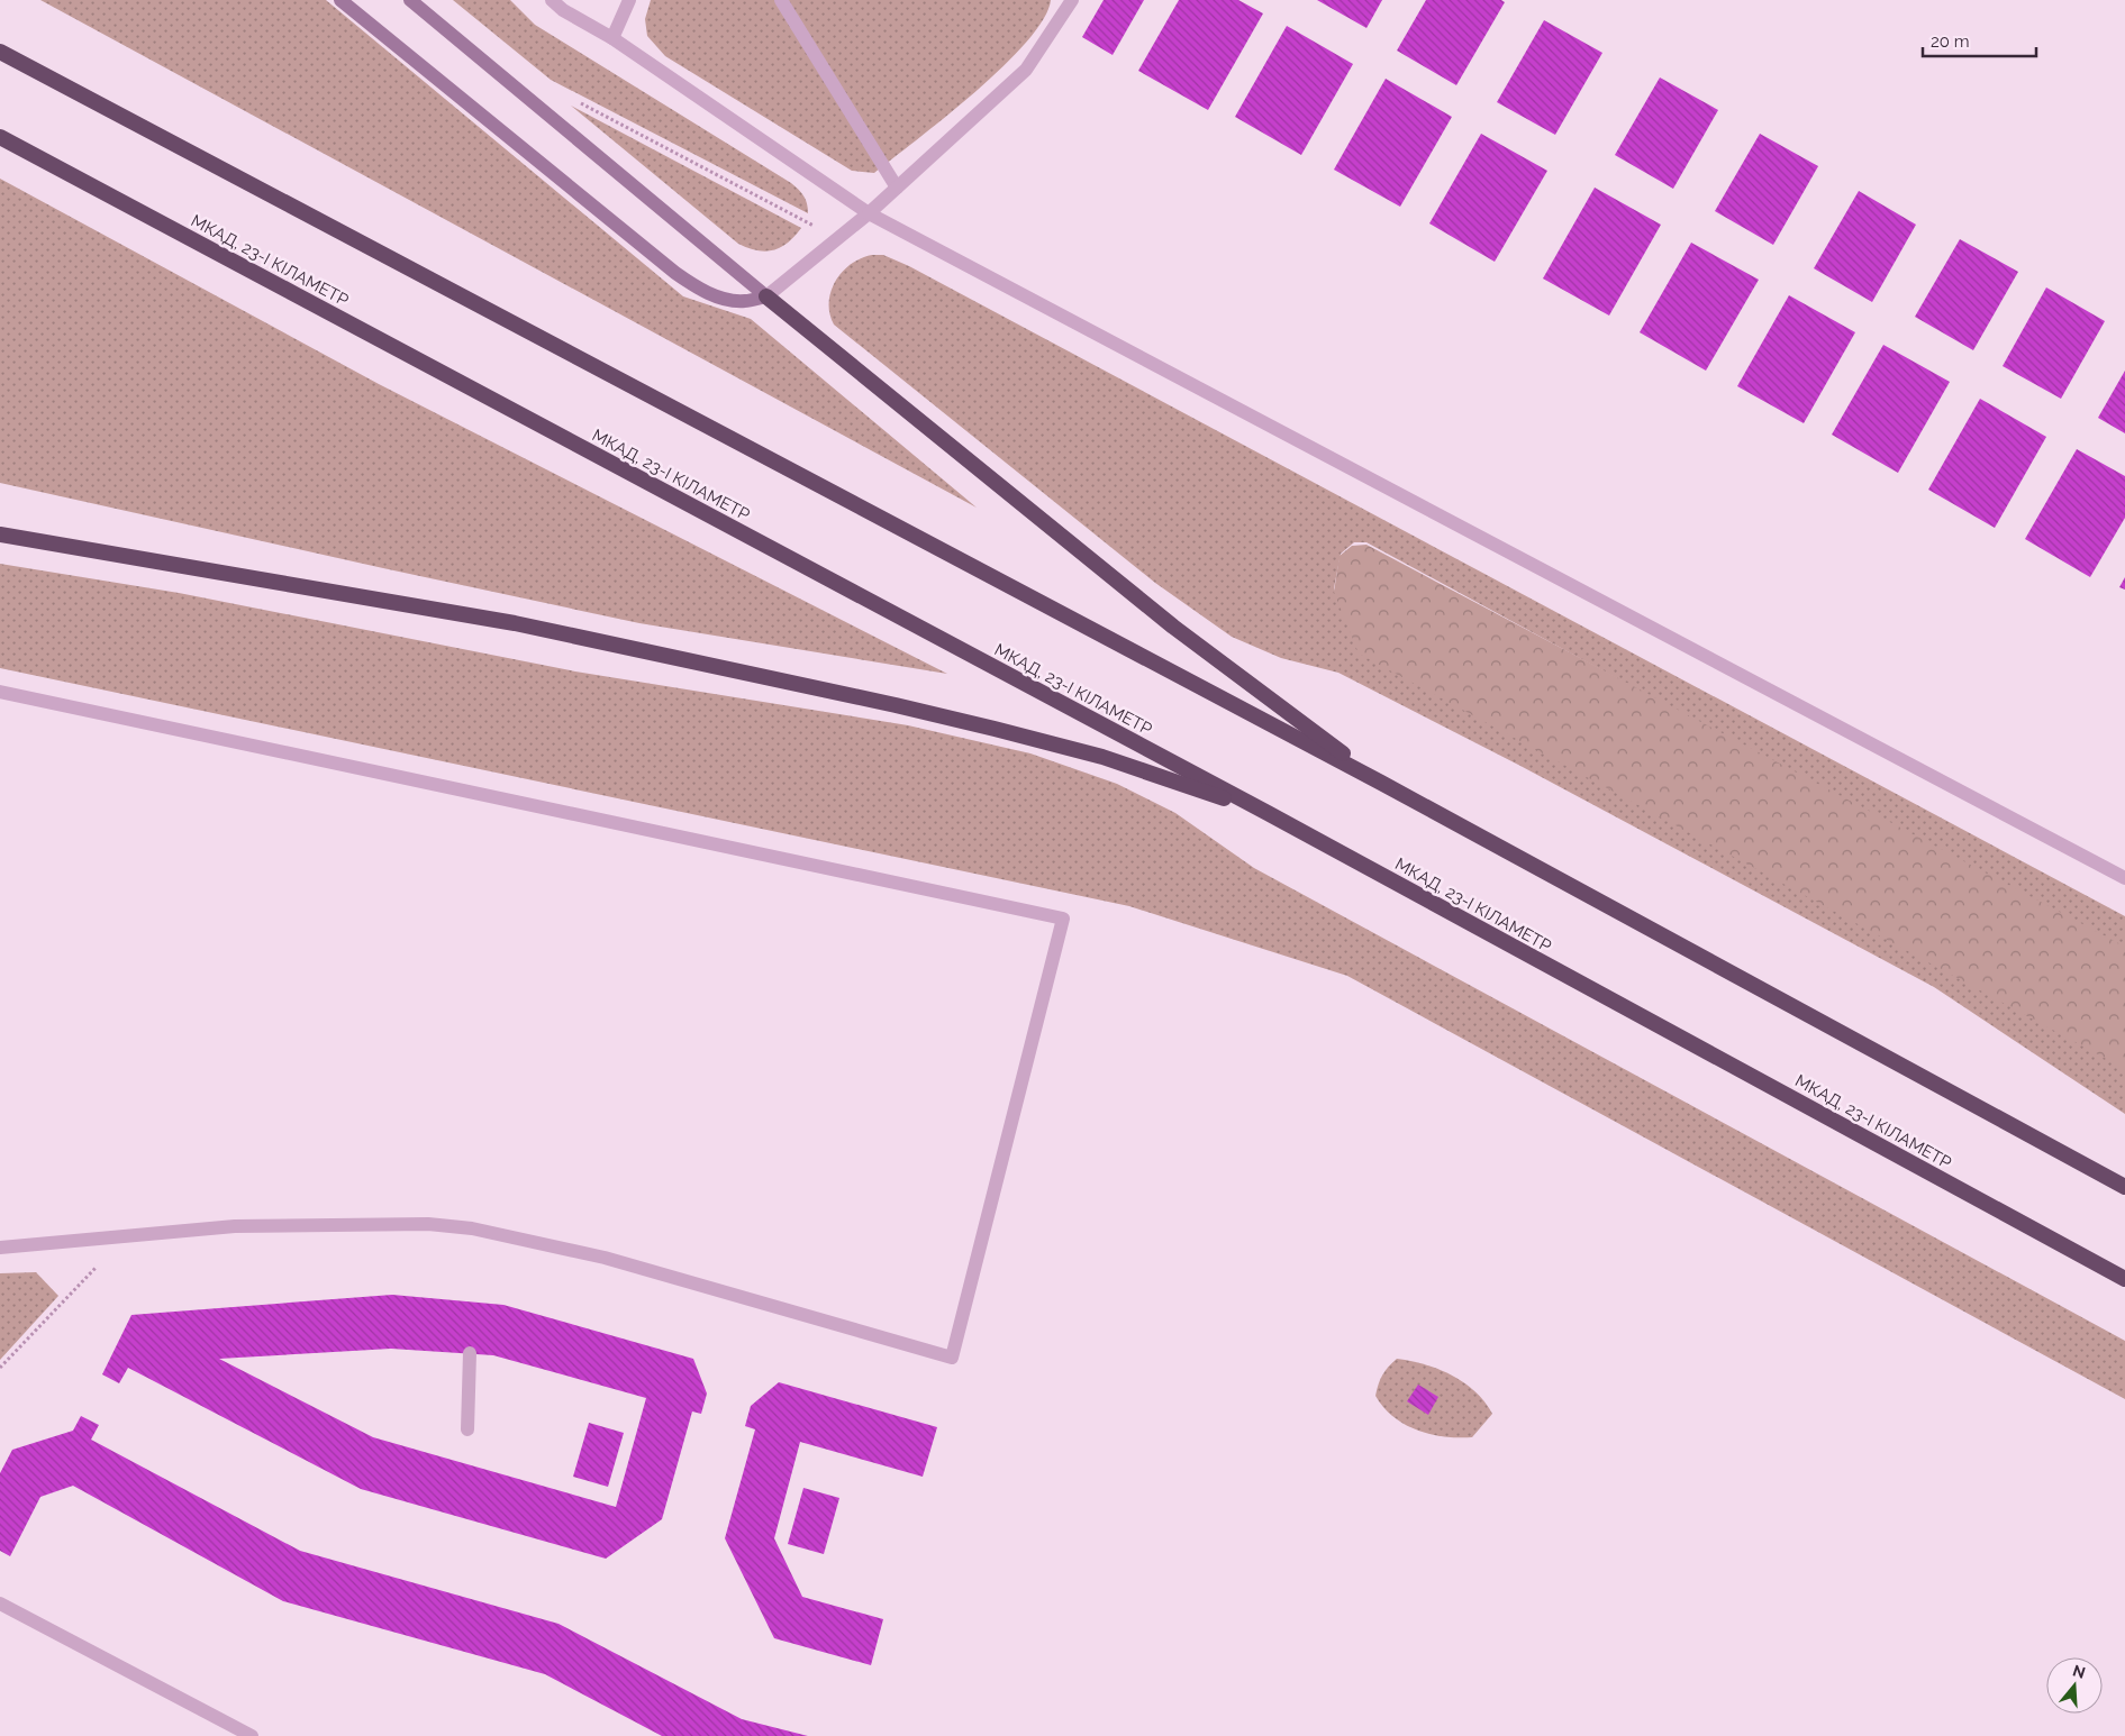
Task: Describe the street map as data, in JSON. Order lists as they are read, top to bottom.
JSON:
{
  "streets": {
    "highway": ["МКАД, 23-І КІЛАМЕТР"]
  },
  "scale_bar": "20 m",
  "north": "top"
}
